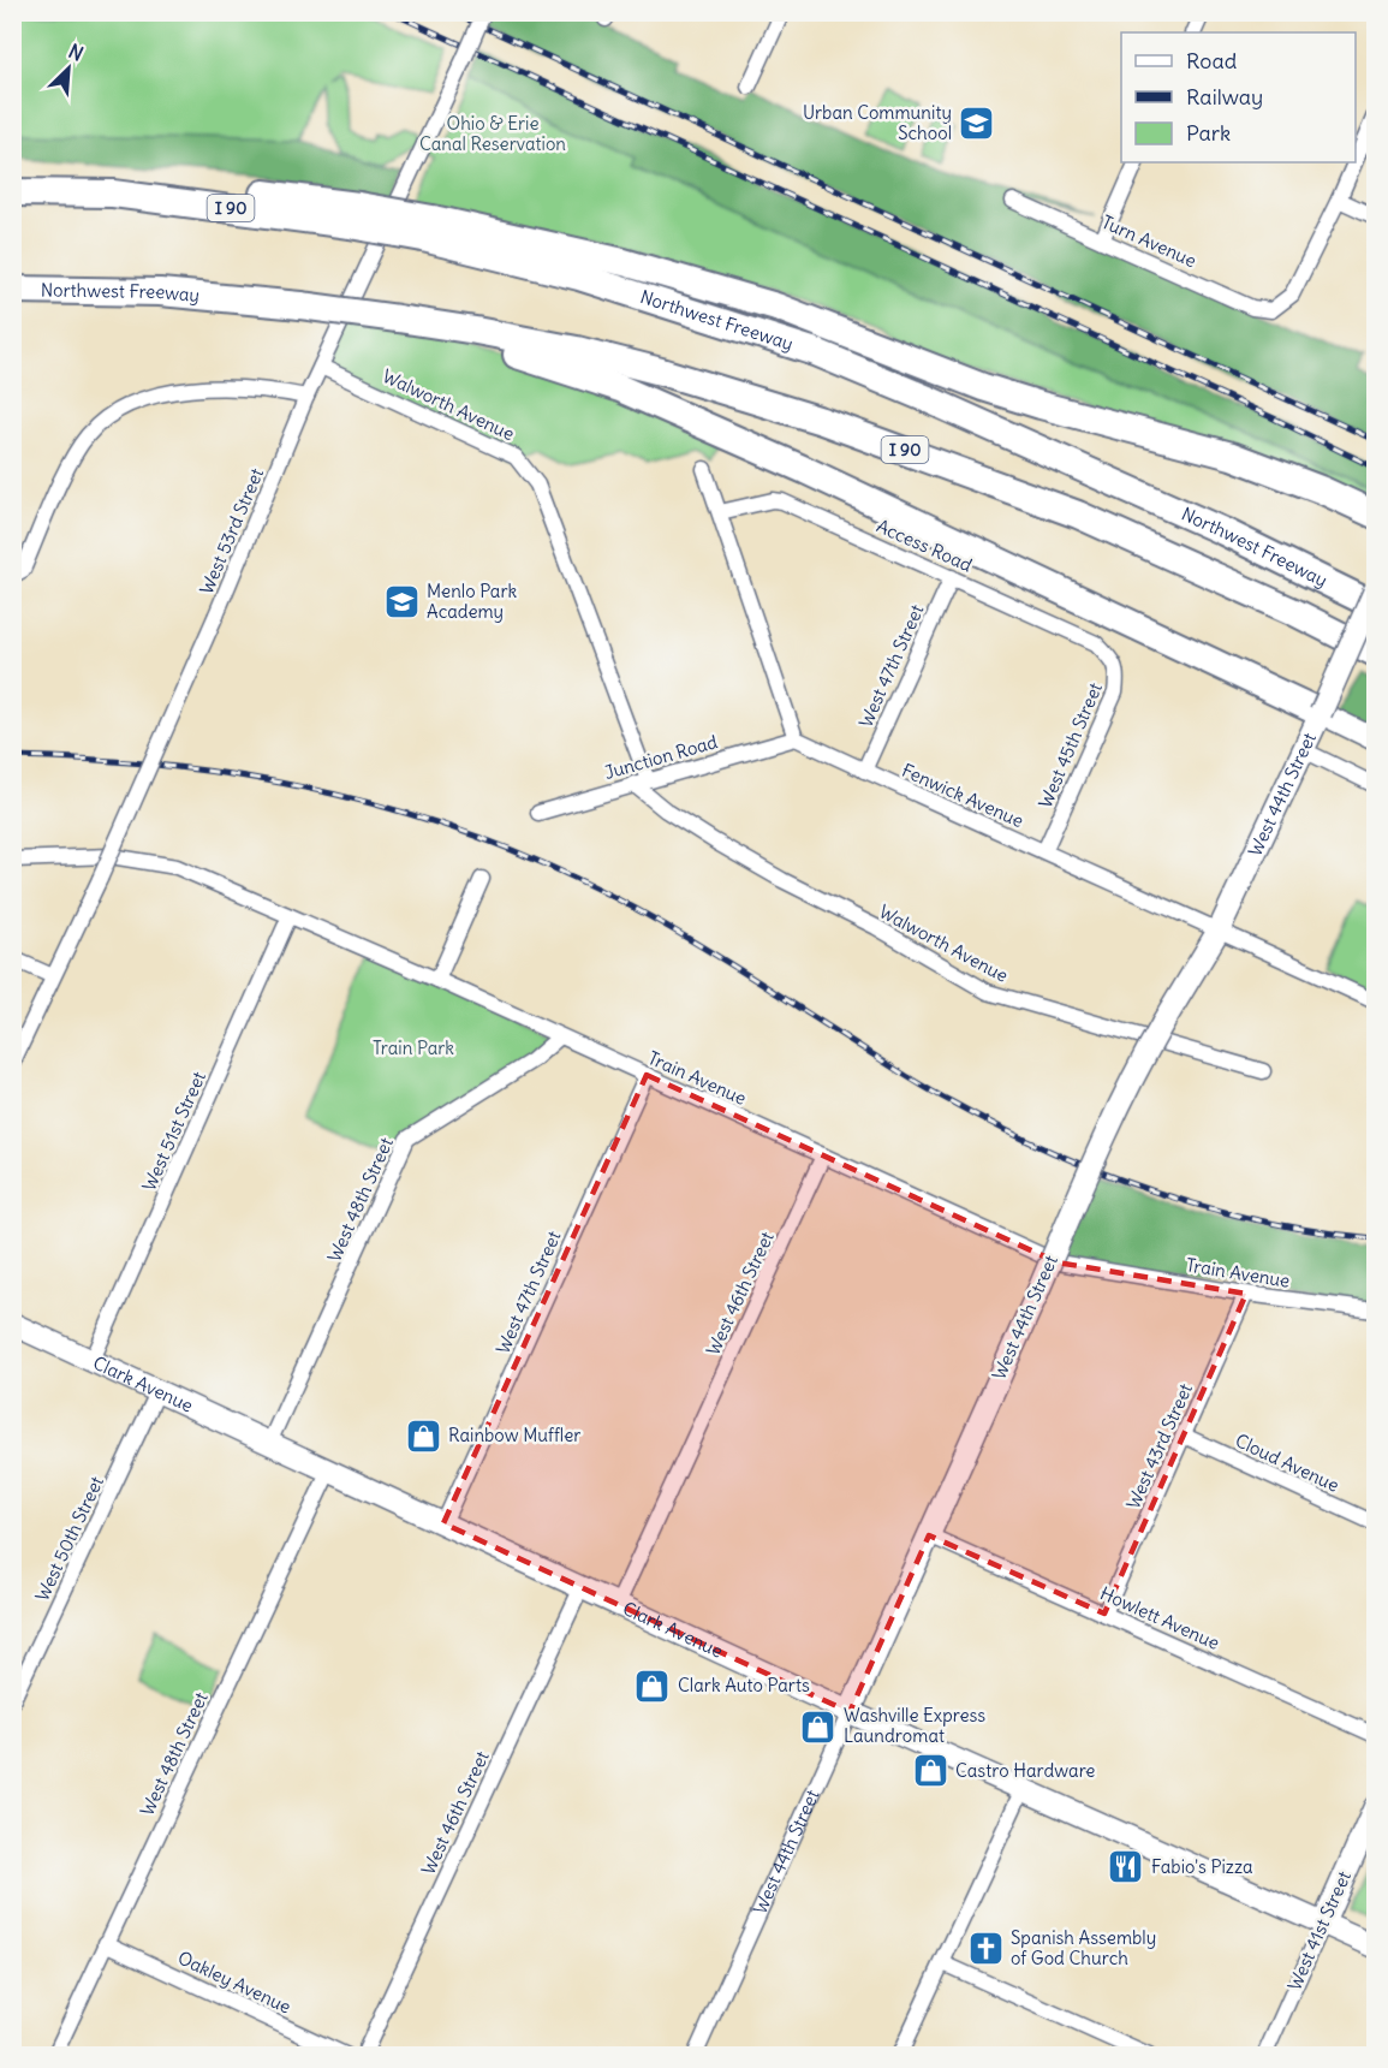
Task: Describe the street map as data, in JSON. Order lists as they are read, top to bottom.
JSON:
{
  "streets": {
    "highway": ["I 90", "Northwest Freeway"],
    "street": [
      "Turn Avenue",
      "Walworth Avenue",
      "West 53rd Street",
      "Access Road",
      "West 47th Street",
      "West 45th Street",
      "Junction Road",
      "West 44th Street",
      "Fenwick Avenue",
      "Train Avenue",
      "West 51st Street",
      "West 48th Street",
      "West 46th Street",
      "Clark Avenue",
      "West 43rd Street",
      "Cloud Avenue",
      "West 50th Street",
      "Howlett Avenue",
      "West 41st Street",
      "Oakley Avenue"
    ]
  },
  "crossings": [
    ["Walworth Avenue", "West 53rd Street"],
    ["Walworth Avenue", "Junction Road"],
    ["Access Road", "West 47th Street"],
    ["Access Road", "West 45th Street"],
    ["West 47th Street", "Fenwick Avenue"],
    ["West 47th Street", "Train Avenue"],
    ["West 47th Street", "Clark Avenue"],
    ["West 45th Street", "Fenwick Avenue"],
    ["Junction Road", "Fenwick Avenue"],
    ["West 44th Street", "Fenwick Avenue"],
    ["West 44th Street", "Clark Avenue"],
    ["West 44th Street", "Howlett Avenue"],
    ["Train Avenue", "West 51st Street"],
    ["Train Avenue", "West 48th Street"],
    ["Train Avenue", "West 46th Street"],
    ["Train Avenue", "West 43rd Street"],
    ["West 51st Street", "Clark Avenue"],
    ["West 48th Street", "Clark Avenue"],
    ["West 48th Street", "Oakley Avenue"],
    ["West 46th Street", "Clark Avenue"],
    ["Clark Avenue", "West 50th Street"],
    ["Clark Avenue", "West 41st Street"],
    ["West 43rd Street", "Cloud Avenue"],
    ["West 43rd Street", "Howlett Avenue"]
  ],
  "parks": ["Ohio & Erie Canal Reservation", "Train Park"],
  "places": {
    "school or university": ["Urban Community School", "Menlo Park Academy"],
    "shop": [
      "Rainbow Muffler",
      "Clark Auto Parts",
      "Washville Express Laundromat",
      "Castro Hardware"
    ],
    "restaurant": ["Fabio's Pizza"],
    "church": ["Spanish Assembly of God Church"]
  },
  "legend": ["Road", "Railway", "Park"],
  "north": "top right"
}
